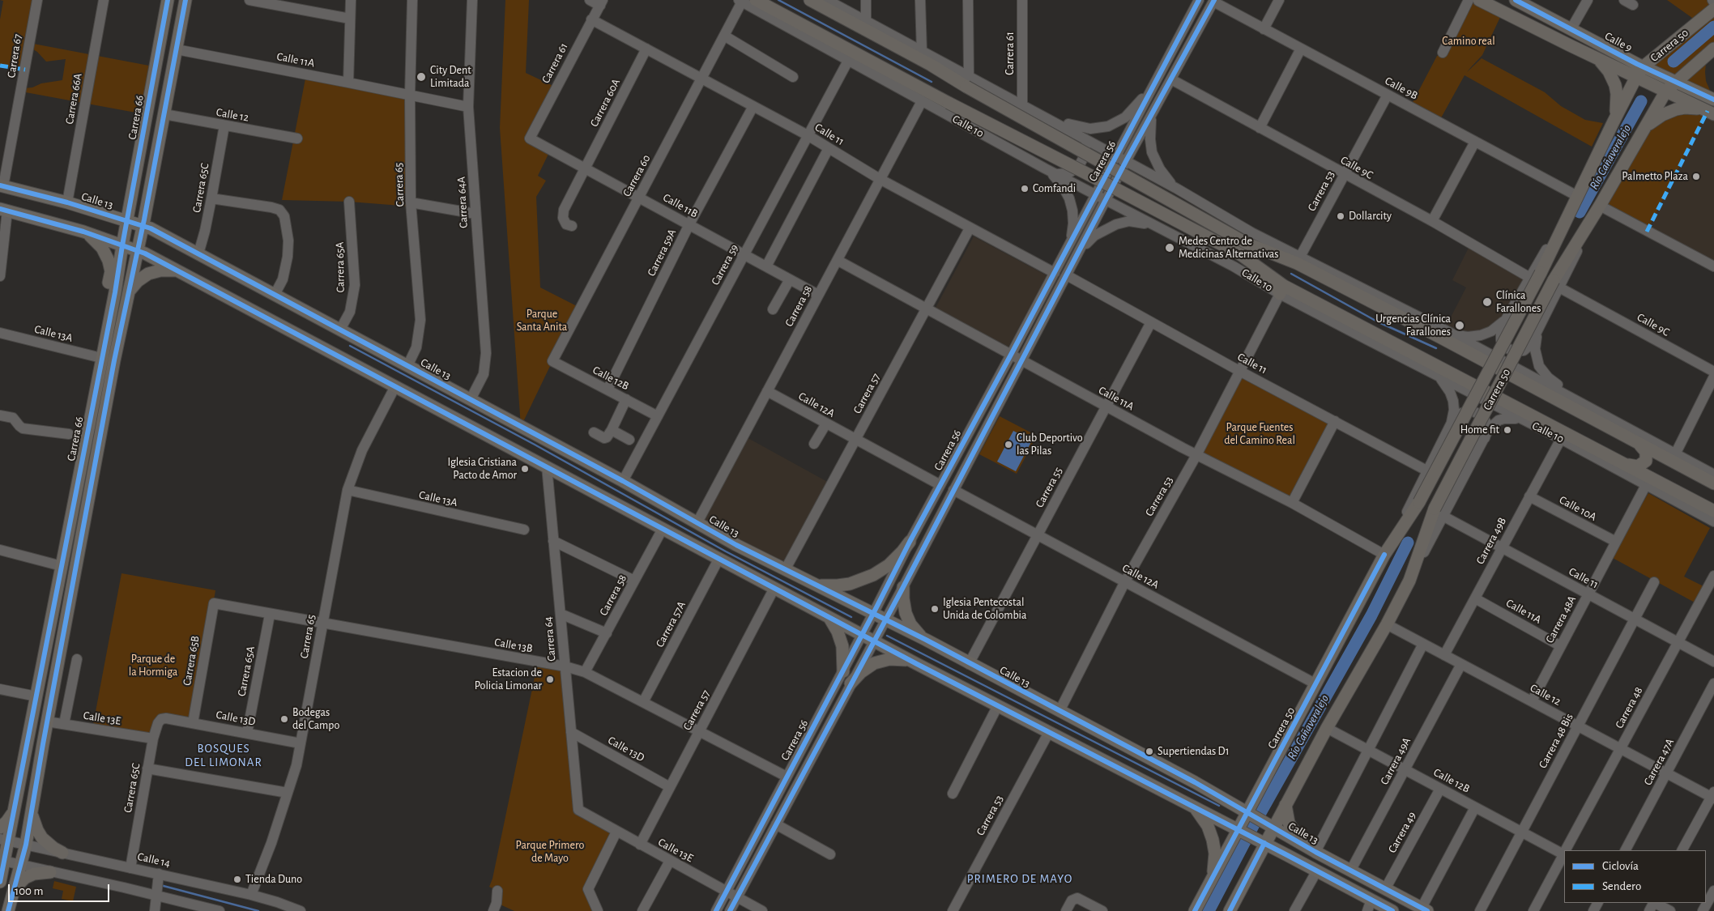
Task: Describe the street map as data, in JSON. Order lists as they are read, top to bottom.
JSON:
{
  "streets": {
    "main road": [
      "Calle 9",
      "Carrera 50",
      "Carrera 66",
      "Calle 10",
      "Calle 13"
    ],
    "street": [
      "Carrera 61",
      "Carrera 67",
      "Calle 11A",
      "Calle 9B",
      "Carrera 66A",
      "Carrera 60A",
      "Calle 12",
      "Calle 11",
      "Carrera 56",
      "Calle 9C",
      "Carrera 60",
      "Carrera 65",
      "Carrera 65C",
      "Carrera 53",
      "Carrera 64A",
      "Calle 11B",
      "Carrera 59A",
      "Carrera 59",
      "Carrera 65A",
      "Carrera 58",
      "Calle 13A",
      "Calle 12B",
      "Carrera 57",
      "Calle 12A",
      "Carrera 55",
      "Calle 10A",
      "Carrera 49B",
      "Carrera 48A",
      "Carrera 57A",
      "Carrera 64",
      "Calle 13B",
      "Carrera 65B",
      "Carrera 48",
      "Calle 13E",
      "Calle 13D",
      "Carrera 48 Bis",
      "Carrera 49A",
      "Carrera 47A",
      "Carrera 49",
      "Calle 14"
    ]
  },
  "crossings": [
    ["Calle 9", "Carrera 50"],
    ["Carrera 50", "Calle 11A"],
    ["Carrera 50", "Calle 9B"],
    ["Carrera 50", "Calle 12"],
    ["Carrera 50", "Calle 10"],
    ["Carrera 50", "Calle 11"],
    ["Carrera 50", "Calle 9C"],
    ["Carrera 50", "Calle 13"],
    ["Carrera 50", "Calle 12B"],
    ["Carrera 50", "Calle 12A"],
    ["Carrera 61", "Calle 11"],
    ["Carrera 61", "Calle 11B"],
    ["Carrera 67", "Calle 13"],
    ["Calle 11A", "Carrera 56"],
    ["Calle 11A", "Carrera 65"],
    ["Calle 11A", "Carrera 53"],
    ["Calle 11A", "Carrera 64A"],
    ["Calle 11A", "Carrera 58"],
    ["Calle 11A", "Carrera 57"],
    ["Calle 11A", "Carrera 55"],
    ["Calle 11A", "Carrera 49B"],
    ["Calle 11A", "Carrera 48A"],
    ["Calle 9B", "Carrera 56"],
    ["Calle 9B", "Carrera 53"],
    ["Carrera 66A", "Calle 13"],
    ["Carrera 60A", "Calle 11"],
    ["Carrera 60A", "Calle 11B"],
    ["Calle 12", "Carrera 65C"],
    ["Calle 12", "Carrera 49B"],
    ["Calle 12", "Carrera 48A"],
    ["Calle 12", "Carrera 48"],
    ["Calle 12", "Carrera 48 Bis"],
    ["Calle 12", "Carrera 49A"],
    ["Calle 12", "Carrera 47A"],
    ["Carrera 66", "Calle 13"],
    ["Carrera 66", "Calle 13A"],
    ["Carrera 66", "Calle 14"],
    ["Calle 10", "Carrera 56"],
    ["Calle 10", "Carrera 60"],
    ["Calle 10", "Carrera 53"],
    ["Calle 10", "Carrera 59"],
    ["Calle 10", "Carrera 58"],
    ["Calle 10", "Carrera 49B"],
    ["Calle 10", "Carrera 48A"],
    ["Calle 11", "Carrera 56"],
    ["Calle 11", "Carrera 60"],
    ["Calle 11", "Carrera 53"],
    ["Calle 11", "Carrera 59A"],
    ["Calle 11", "Carrera 59"],
    ["Calle 11", "Carrera 58"],
    ["Calle 11", "Carrera 57"],
    ["Calle 11", "Carrera 55"],
    ["Calle 11", "Carrera 49B"],
    ["Calle 11", "Carrera 48A"],
    ["Calle 11", "Carrera 48"],
    ["Calle 11", "Carrera 48 Bis"],
    ["Carrera 56", "Calle 9C"],
    ["Carrera 56", "Calle 13"],
    ["Carrera 56", "Calle 12A"],
    ["Carrera 56", "Calle 13B"],
    ["Carrera 56", "Calle 13E"],
    ["Calle 9C", "Carrera 53"],
    ["Carrera 60", "Calle 11B"],
    ["Carrera 60", "Calle 12B"],
    ["Carrera 65", "Calle 13"],
    ["Carrera 65", "Calle 13A"],
    ["Carrera 65", "Calle 13B"],
    ["Carrera 65", "Calle 13D"],
    ["Carrera 65", "Calle 14"],
    ["Carrera 65C", "Calle 13"],
    ["Carrera 65C", "Calle 13E"],
    ["Carrera 65C", "Calle 13D"],
    ["Carrera 65C", "Calle 14"],
    ["Carrera 53", "Calle 13"],
    ["Carrera 53", "Calle 12A"],
    ["Calle 13", "Carrera 64A"],
    ["Calle 13", "Carrera 59"],
    ["Calle 13", "Carrera 65A"],
    ["Calle 13", "Carrera 58"],
    ["Calle 13", "Carrera 57"],
    ["Calle 13", "Carrera 55"],
    ["Calle 13", "Carrera 49A"],
    ["Calle 13", "Carrera 49"],
    ["Calle 11B", "Carrera 59A"],
    ["Calle 11B", "Carrera 59"],
    ["Calle 11B", "Carrera 58"],
    ["Carrera 59A", "Calle 12B"],
    ["Carrera 59", "Calle 12B"],
    ["Carrera 65A", "Calle 13B"],
    ["Carrera 65A", "Calle 13D"],
    ["Carrera 58", "Calle 12A"],
    ["Carrera 58", "Calle 13B"],
    ["Calle 12B", "Carrera 48 Bis"],
    ["Calle 12B", "Carrera 49A"],
    ["Calle 12B", "Carrera 49"],
    ["Carrera 57", "Calle 12A"],
    ["Carrera 57", "Calle 13B"],
    ["Carrera 57", "Calle 13E"],
    ["Carrera 57", "Calle 13D"],
    ["Calle 12A", "Carrera 55"],
    ["Calle 10A", "Carrera 49B"],
    ["Calle 10A", "Carrera 48A"],
    ["Carrera 57A", "Calle 13B"],
    ["Carrera 64", "Calle 13B"],
    ["Carrera 64", "Calle 13E"],
    ["Carrera 64", "Calle 13D"],
    ["Calle 13B", "Carrera 65B"],
    ["Carrera 65B", "Calle 13D"]
  ],
  "districts": ["BOSQUES DEL LIMONAR", "PRIMERO DE MAYO"],
  "water": ["Río Cañaveralejo"],
  "parks": [
    "Camino real",
    "Parque Santa Anita",
    "Parque Fuentes del Camino Real",
    "Parque de la Hormiga",
    "Parque Primero de Mayo"
  ],
  "places": [
    "City Dent Limitada",
    "Palmetto Plaza",
    "Comfandi",
    "Dollarcity",
    "Medes Centro de Medicinas Alternativas",
    "Clínica Farallones",
    "Urgencias Clínica Farallones",
    "Home fit",
    "Club Deportivo las Pilas",
    "Iglesia Cristiana Pacto de Amor",
    "Iglesia Pentecostal Unida de Colombia",
    "Estacion de Policia Limonar",
    "Bodegas del Campo",
    "Supertiendas D1",
    "Tienda Duno"
  ],
  "legend": ["Ciclovía", "Sendero"],
  "scale_bar": "100 m"
}
